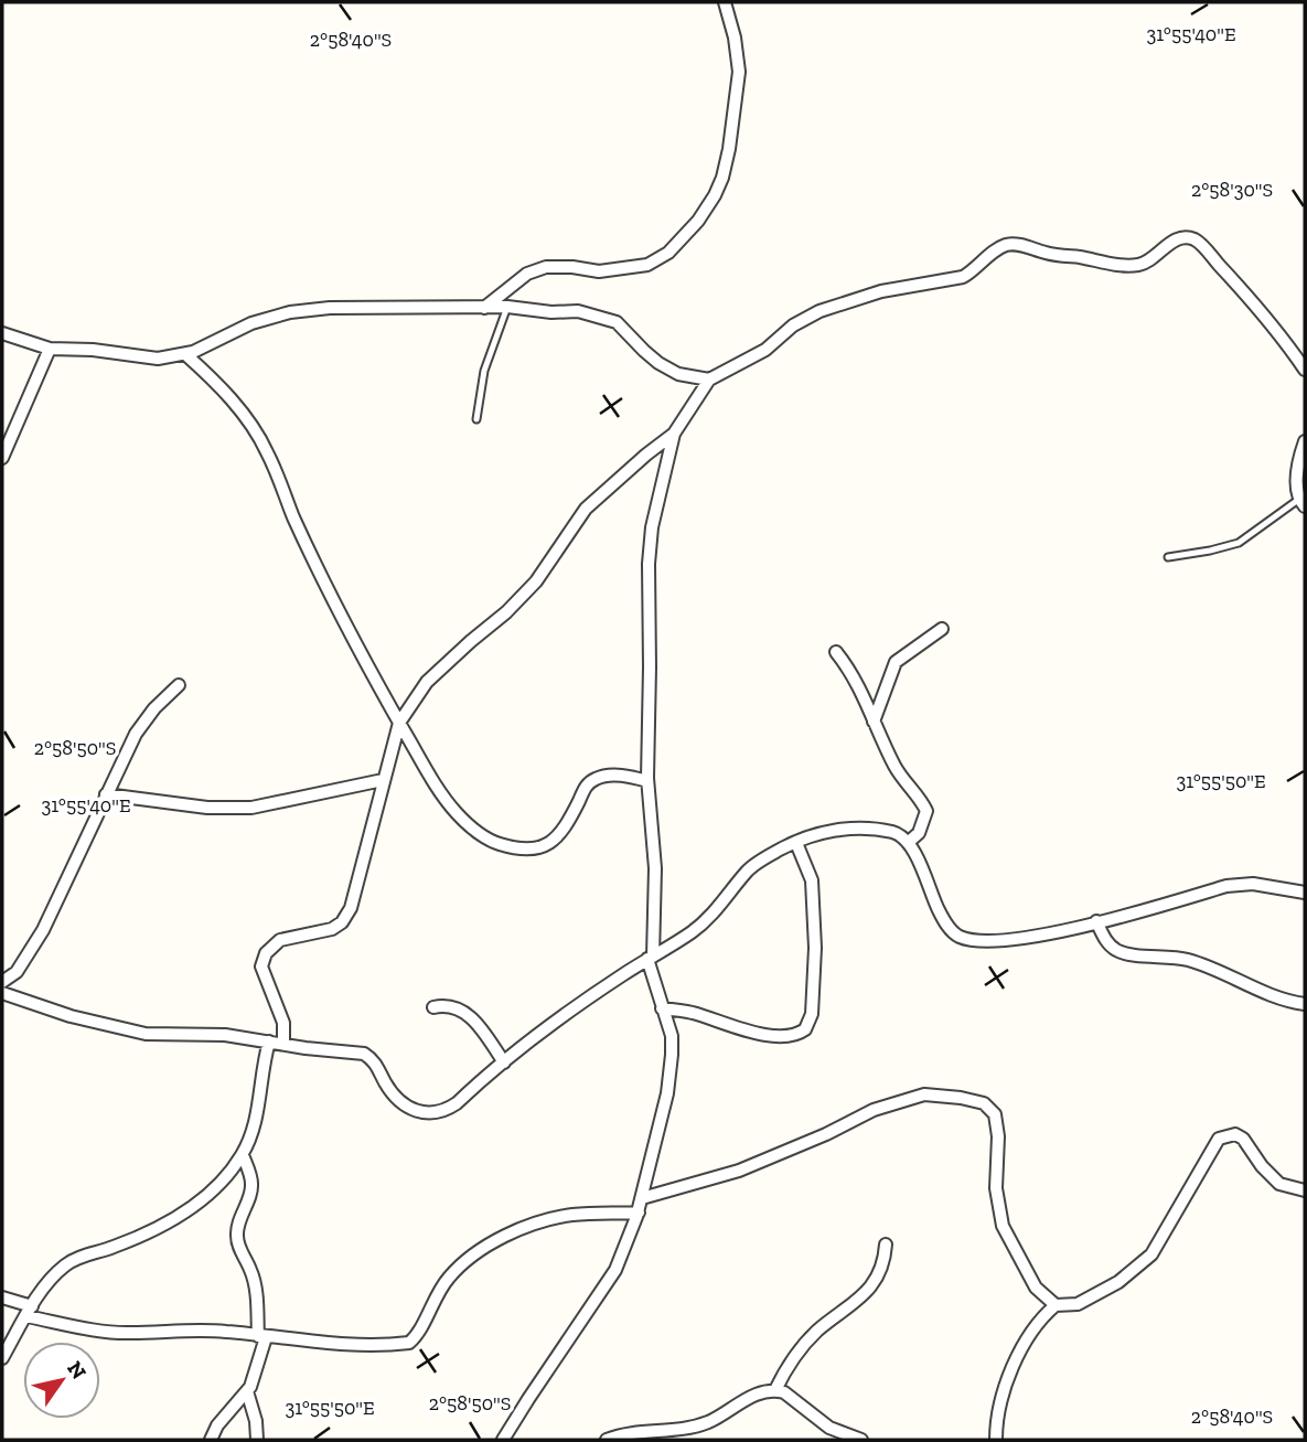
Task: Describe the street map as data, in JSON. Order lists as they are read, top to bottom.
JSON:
{
  "north": "top right",
  "coordinates": [
    "31°55'40\"E",
    "2°58'40\"S",
    "2°58'30\"S",
    "2°58'50\"S",
    "31°55'50\"E"
  ]
}
